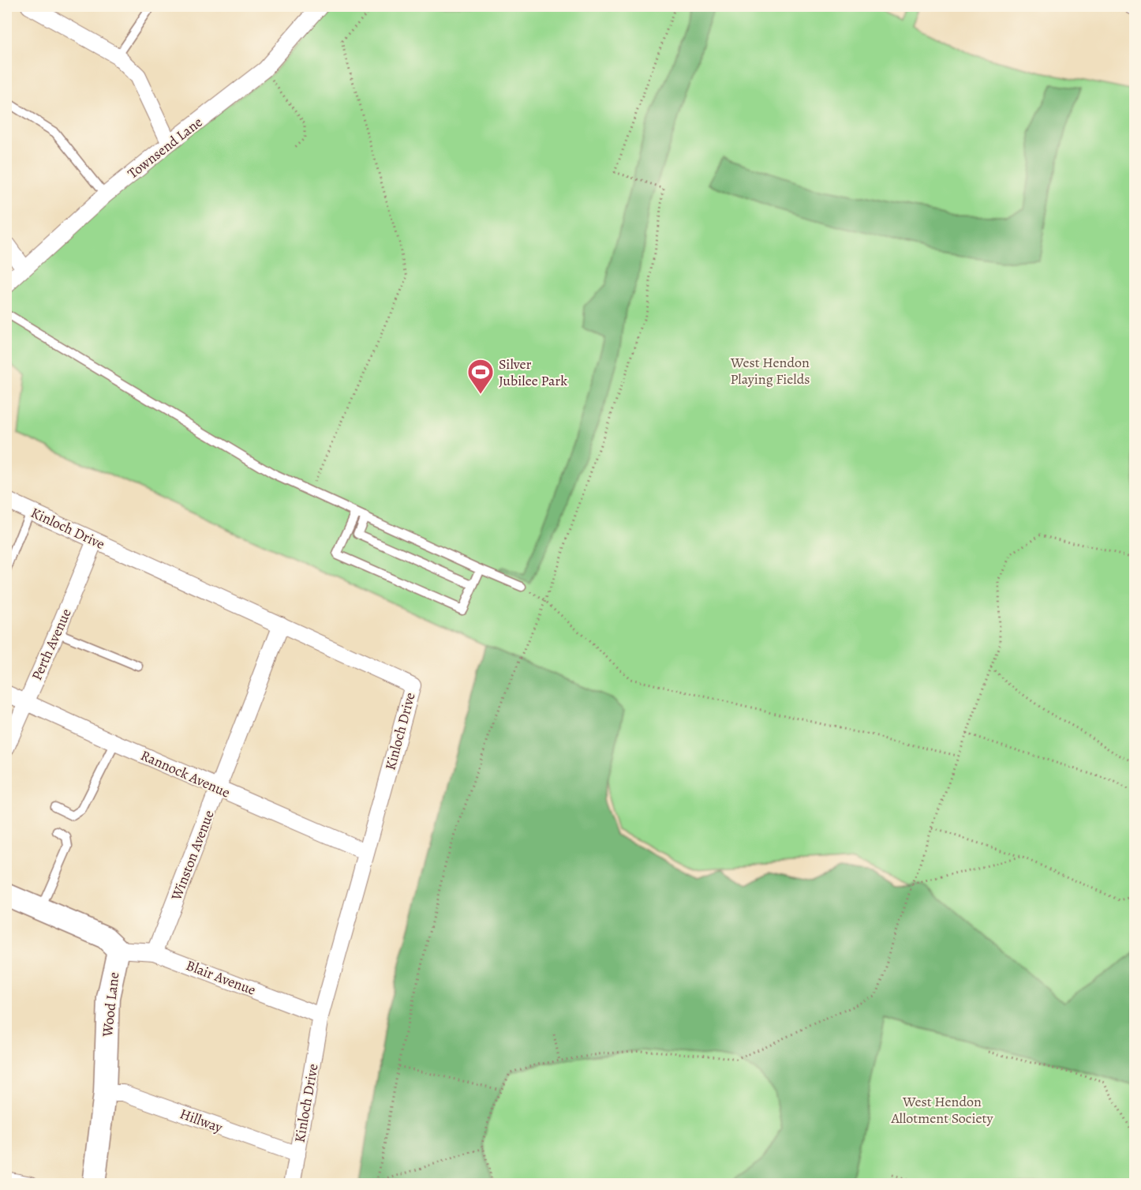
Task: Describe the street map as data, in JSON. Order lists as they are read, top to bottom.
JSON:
{
  "streets": {
    "street": [
      "Townsend Lane",
      "Kinloch Drive",
      "Perth Avenue",
      "Rannock Avenue",
      "Winston Avenue",
      "Blair Avenue",
      "Wood Lane",
      "Hillway"
    ]
  },
  "crossings": [
    ["Kinloch Drive", "Perth Avenue"],
    ["Kinloch Drive", "Rannock Avenue"],
    ["Kinloch Drive", "Winston Avenue"],
    ["Kinloch Drive", "Blair Avenue"],
    ["Kinloch Drive", "Hillway"],
    ["Perth Avenue", "Rannock Avenue"],
    ["Rannock Avenue", "Winston Avenue"],
    ["Winston Avenue", "Blair Avenue"],
    ["Blair Avenue", "Wood Lane"],
    ["Wood Lane", "Hillway"]
  ],
  "parks": ["West Hendon Playing Fields", "West Hendon Allotment Society"],
  "places": {
    "sports": ["Silver Jubilee Park"]
  }
}
